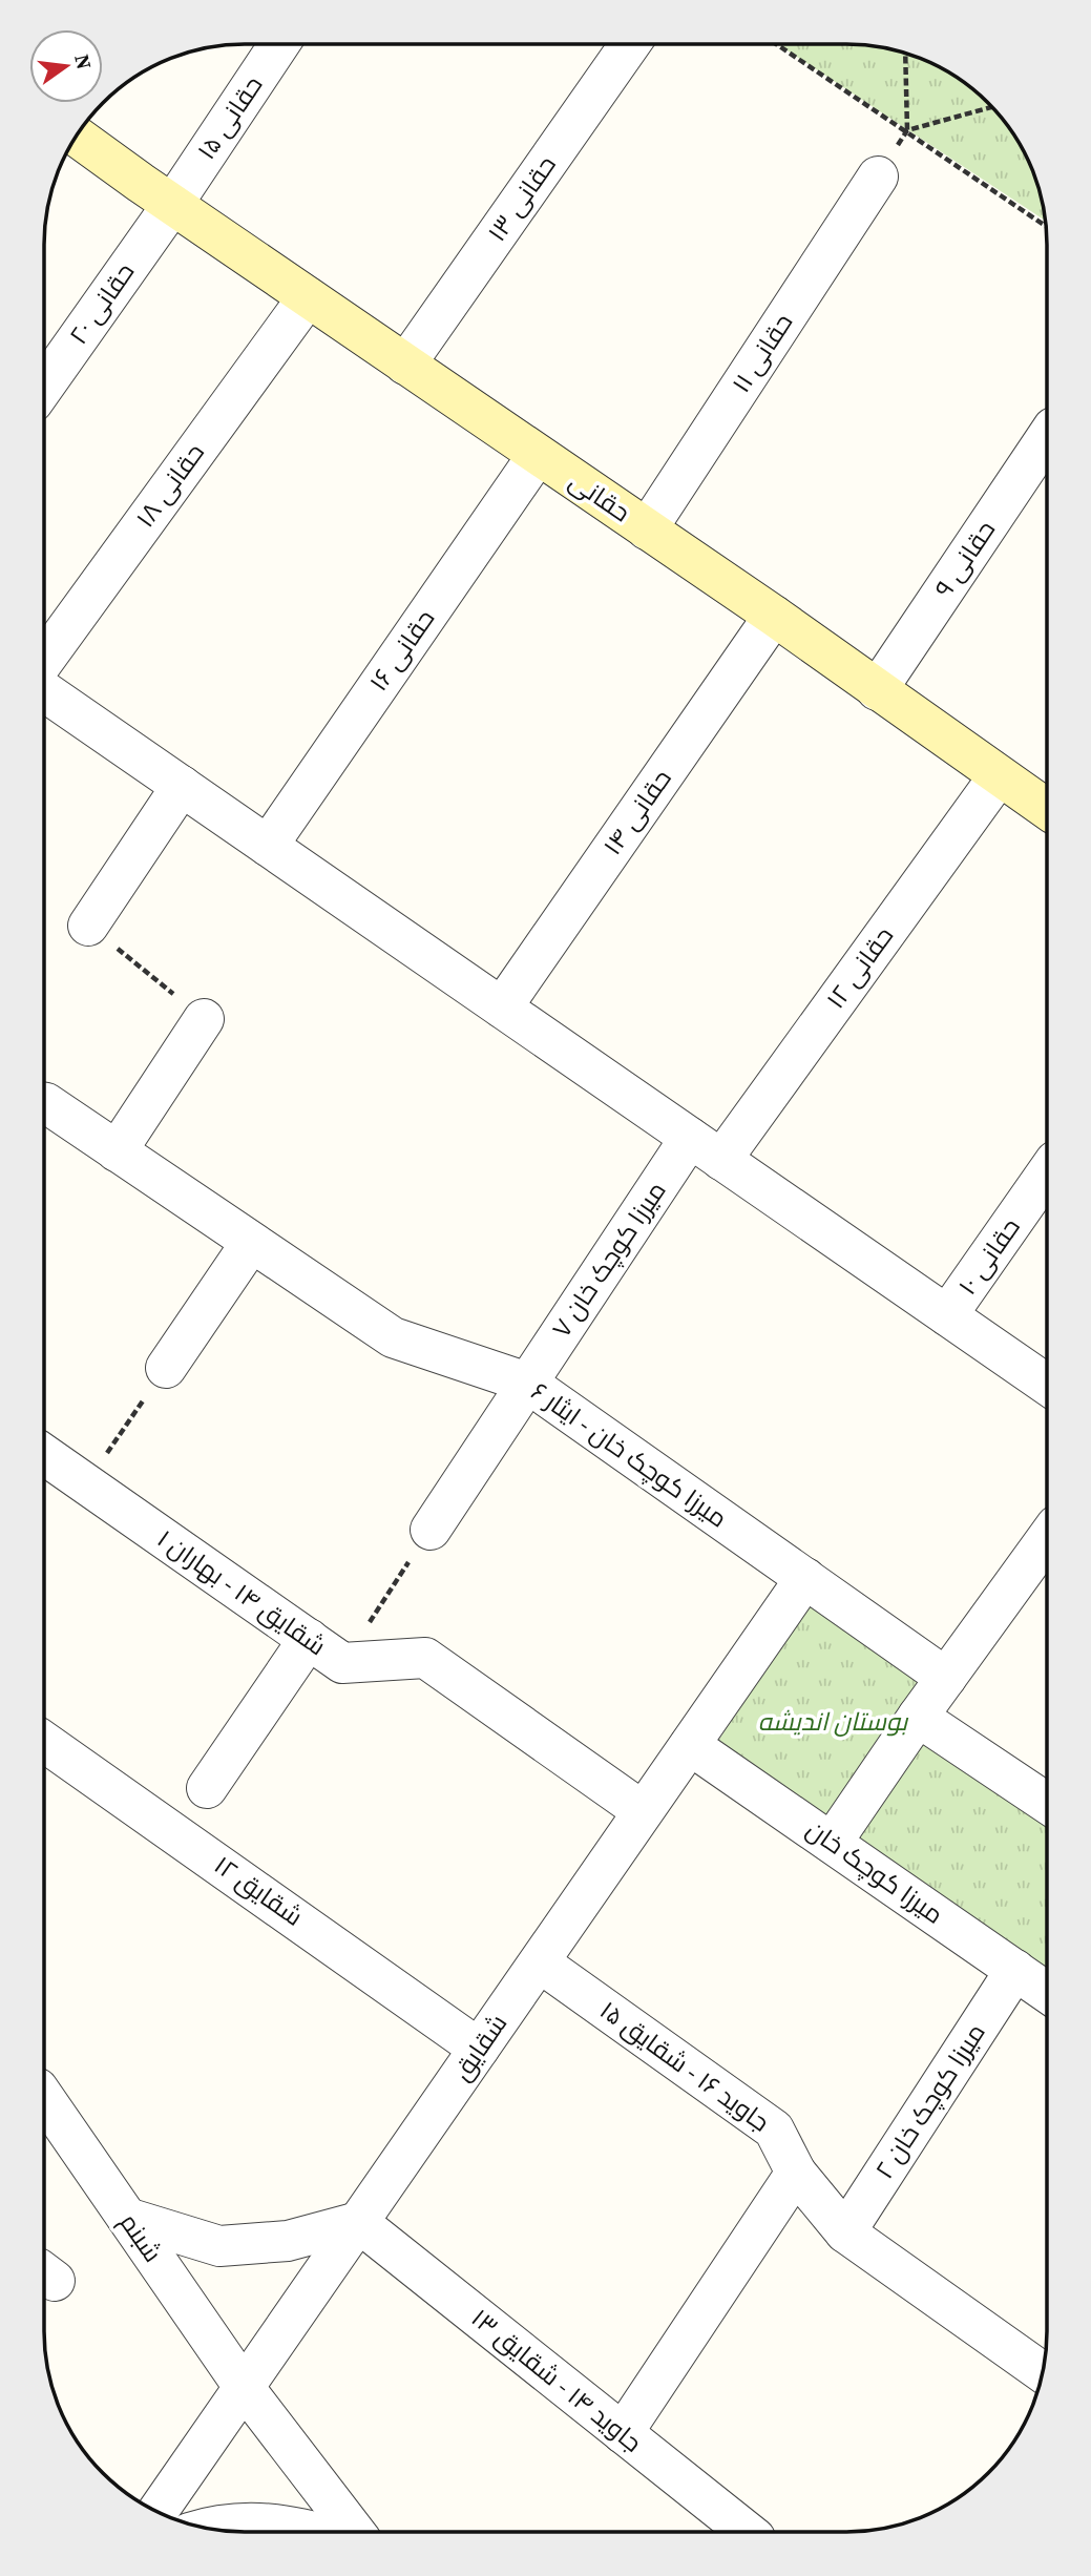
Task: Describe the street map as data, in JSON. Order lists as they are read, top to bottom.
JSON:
{
  "streets": {
    "main road": ["حقانی"],
    "street": [
      "حقانی ۱۵",
      "حقانی ۱۳",
      "حقانی ۲۰",
      "حقانی ۱۱",
      "حقانی ۱۸",
      "حقانی ۹",
      "حقانی ۱۶",
      "حقانی ۱۴",
      "حقانی ۱۲",
      "حقانی ۱۰",
      "میرزا کوچک خان ۷",
      "میرزا کوچک خان - ایثار ۶",
      "شقایق ۱۴ - بهاران ۱",
      "میرزا کوچک خان",
      "شقایق ۱۲",
      "شقایق",
      "جاوید ۱۶ - شقایق ۱۵",
      "میرزا کوچک خان ۲",
      "شبنم",
      "جاوید ۱۴ - شقایق ۱۳"
    ]
  },
  "crossings": [
    ["حقانی ۱۵", "حقانی ۲۰"],
    ["حقانی ۱۵", "حقانی"],
    ["حقانی ۱۳", "حقانی"],
    ["حقانی ۲۰", "حقانی"],
    ["حقانی ۱۱", "حقانی"],
    ["حقانی ۱۸", "حقانی"],
    ["حقانی", "حقانی ۹"],
    ["حقانی", "حقانی ۱۶"],
    ["حقانی", "حقانی ۱۴"],
    ["حقانی", "حقانی ۱۲"],
    ["حقانی ۱۲", "میرزا کوچک خان ۷"],
    ["میرزا کوچک خان ۷", "میرزا کوچک خان - ایثار ۶"],
    ["میرزا کوچک خان - ایثار ۶", "شقایق"],
    ["شقایق ۱۴ - بهاران ۱", "شقایق"],
    ["میرزا کوچک خان", "شقایق"],
    ["میرزا کوچک خان", "میرزا کوچک خان ۲"],
    ["شقایق ۱۲", "شقایق"],
    ["شقایق", "جاوید ۱۶ - شقایق ۱۵"],
    ["شقایق", "شبنم"],
    ["شقایق", "جاوید ۱۴ - شقایق ۱۳"],
    ["جاوید ۱۶ - شقایق ۱۵", "میرزا کوچک خان ۲"]
  ],
  "parks": ["بوستان اندیشه"],
  "north": "right"
}
